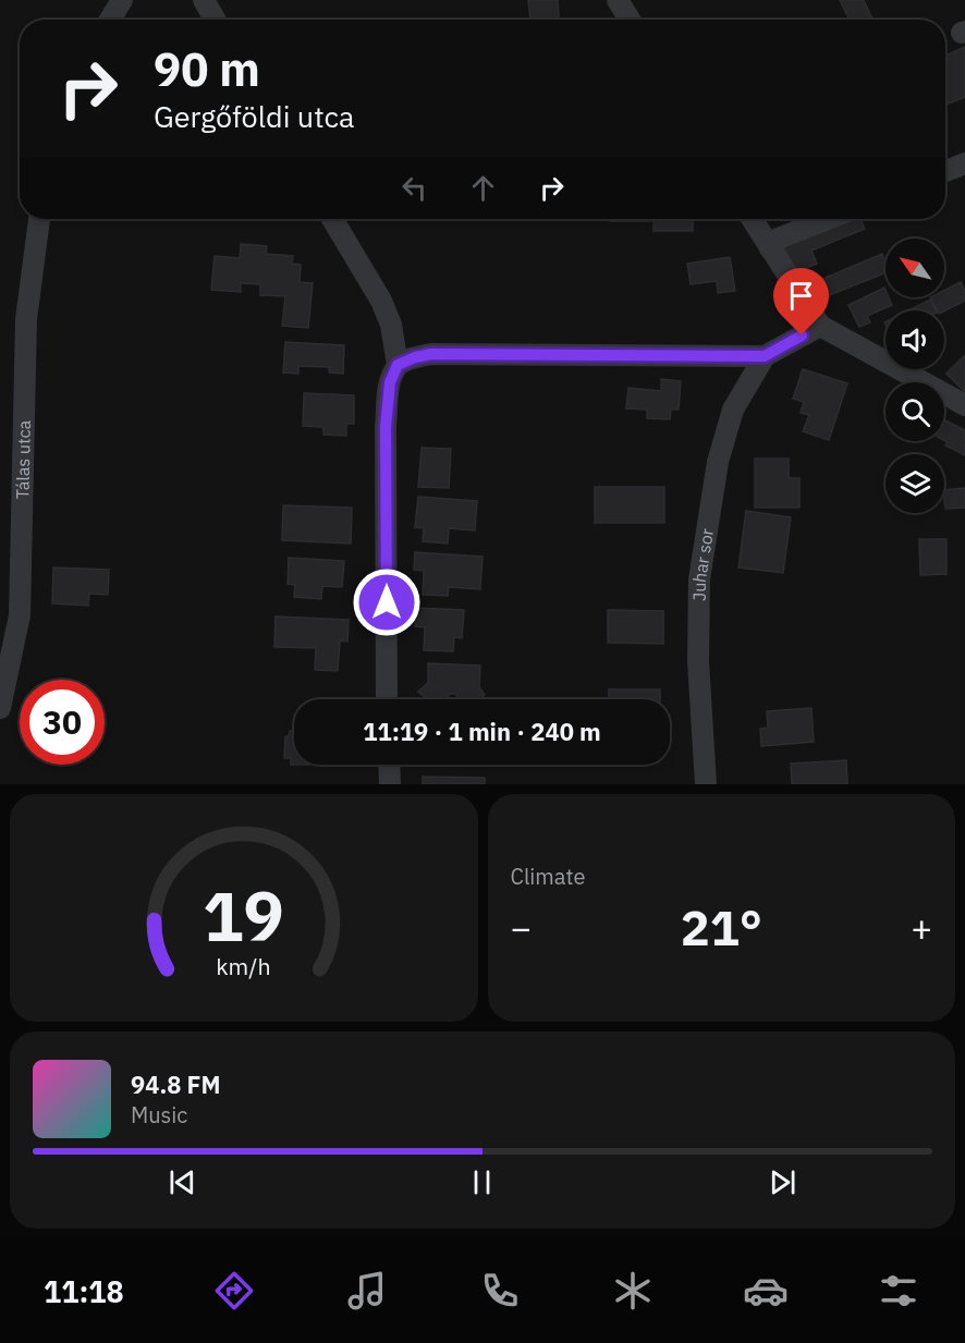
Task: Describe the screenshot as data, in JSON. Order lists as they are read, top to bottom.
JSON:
{
  "streets": {
    "street": ["Tálas utca", "Juhar sor"]
  },
  "north": "top left",
  "page": {
    "turn": ["90 m", "Gergőföldi utca"],
    "limit": "30",
    "trip": "11:19 · 1 min · 240 m",
    "tile": "Climate",
    "heat": ["−", "21°", "+"],
    "song": ["94.8 FM", "Music"],
    "tabs": "11:18",
    "gauge": ["19", "km/h"]
  }
}
